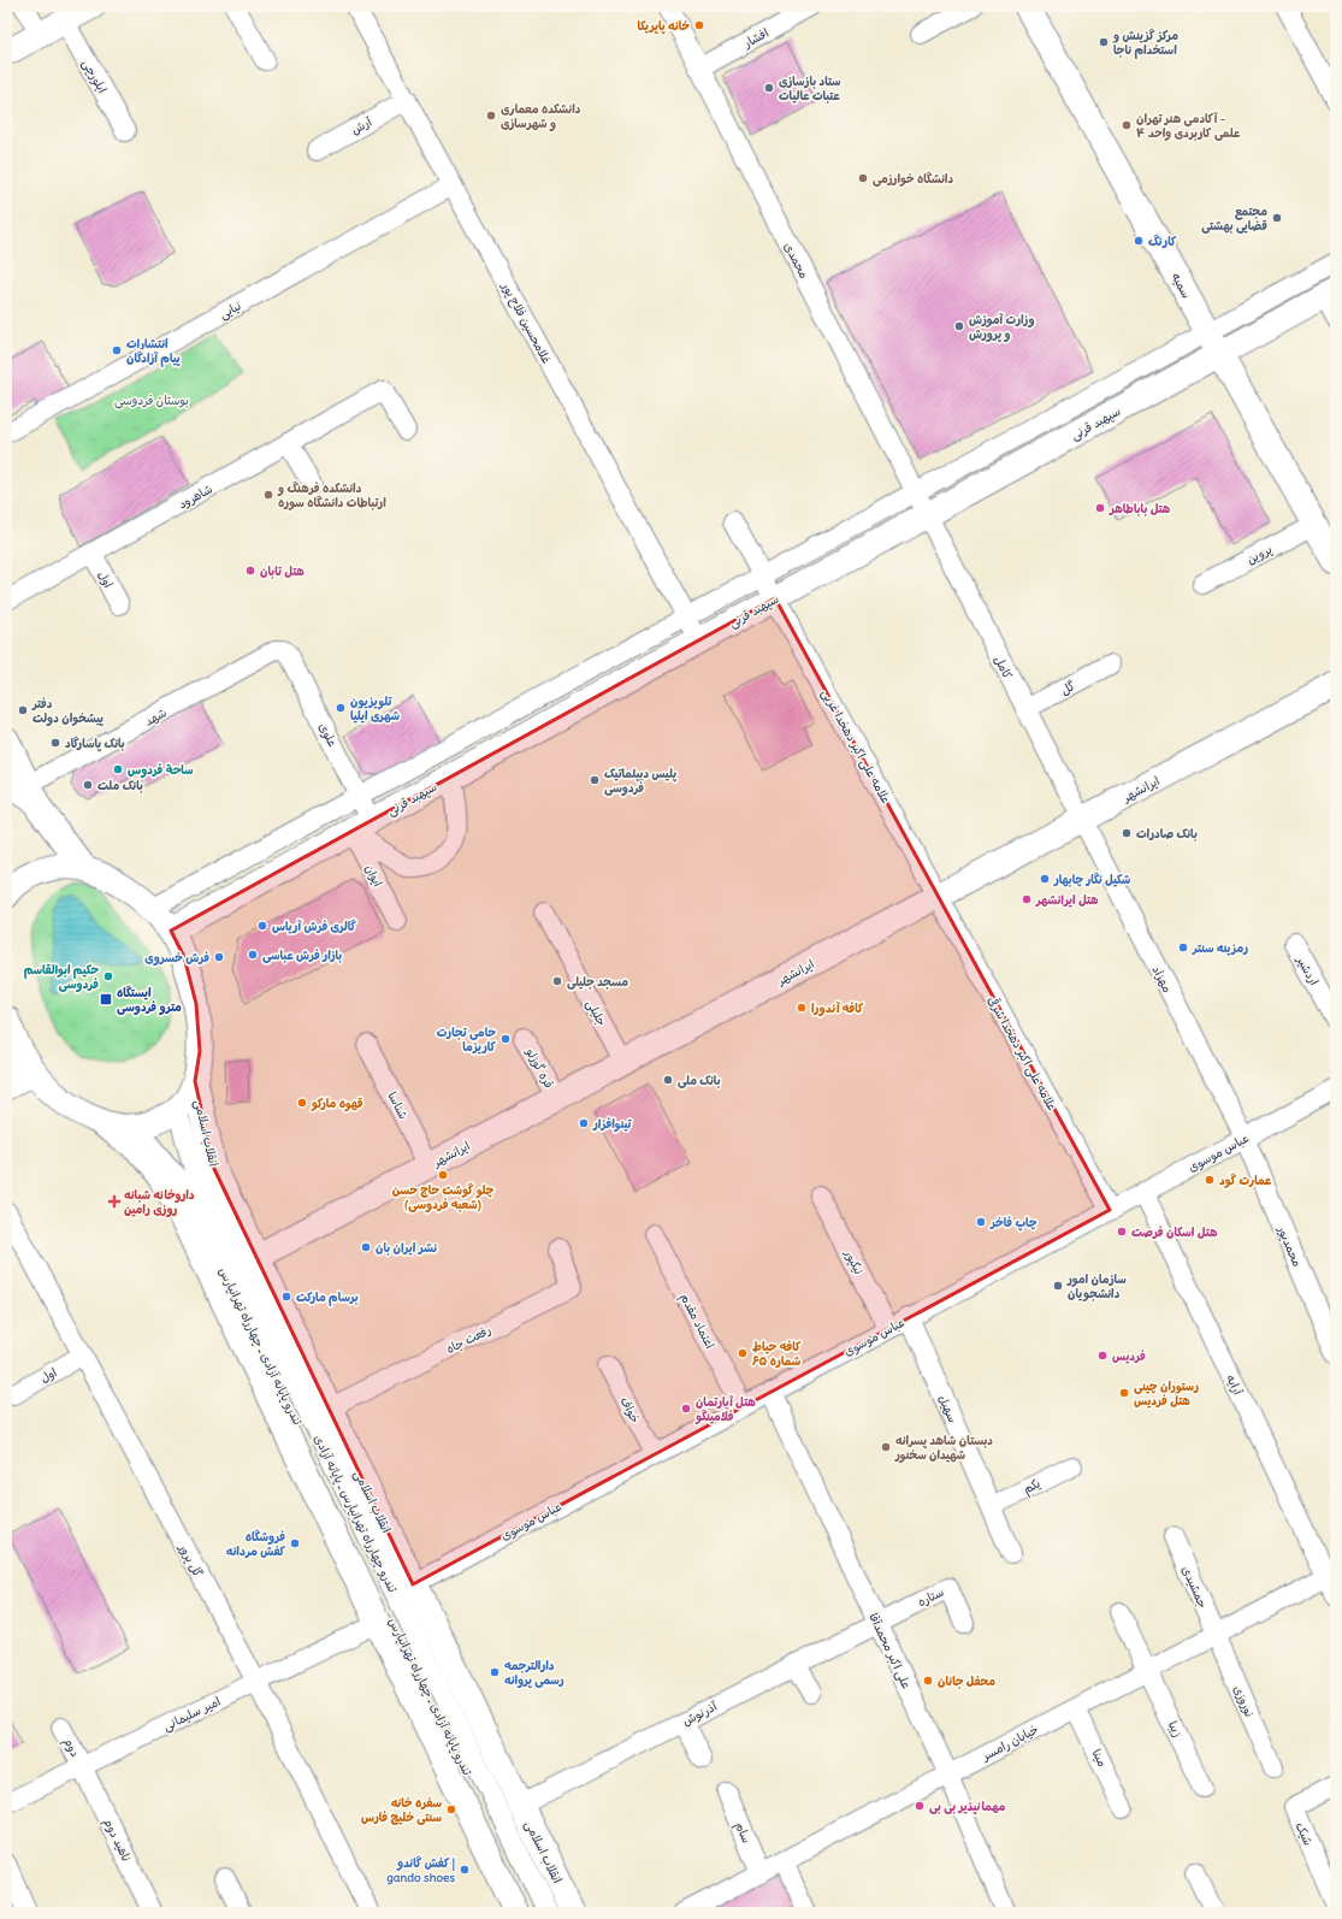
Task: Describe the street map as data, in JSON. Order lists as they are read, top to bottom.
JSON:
{
  "streets": {
    "main road": [
      "سمیه",
      "سپهبد قرنی",
      "ایرانشهر",
      "انقلاب اسلامی"
    ],
    "street": [
      "افشار",
      "ایلورچی",
      "آرش",
      "محمدی",
      "نیایی",
      "غلامحسین فلاح‌ پور",
      "شاهرود",
      "پروین",
      "اول",
      "کامل",
      "گل",
      "شهد",
      "علوی",
      "علامه علی اکبر دهخدا غربی",
      "ایوان",
      "اردشیر",
      "مهزاد",
      "جلیلی",
      "علامه علی اکبر دهخدا شرقی",
      "قره گوزلو",
      "شناسا",
      "عباس موسوی",
      "محمدپور",
      "نیکپور",
      "اعتماد مقدم",
      "رفعت جاه",
      "تندرو پایانه آزادی ـ چهارراه تهرانپارس",
      "آرایه",
      "سهیل",
      "خواف",
      "یکم",
      "تندرو چهارراه تهرانپارس ـ پایانه آزادی",
      "گل پرور",
      "جمشیدی",
      "ستاره",
      "علی اکبر محمدآقا",
      "نوروزی",
      "امیر سلیمانی",
      "آذرنوش",
      "زیبا",
      "خیابان رامسر",
      "دوم",
      "مینا",
      "سام",
      "شیک",
      "ناهید دوم"
    ]
  },
  "crossings": [
    ["افشار", "محمدی"],
    ["آرش", "غلامحسین فلاح‌ پور"],
    ["محمدی", "سپهبد قرنی"],
    ["محمدی", "کامل"],
    ["سمیه", "سپهبد قرنی"],
    ["سمیه", "پروین"],
    ["نیایی", "غلامحسین فلاح‌ پور"],
    ["غلامحسین فلاح‌ پور", "سپهبد قرنی"],
    ["سپهبد قرنی", "کامل"],
    ["سپهبد قرنی", "علوی"],
    ["سپهبد قرنی", "علامه علی اکبر دهخدا غربی"],
    ["سپهبد قرنی", "ایوان"],
    ["شاهرود", "اول"],
    ["اول", "گل پرور"],
    ["کامل", "گل"],
    ["کامل", "ایرانشهر"],
    ["کامل", "مهزاد"],
    ["شهد", "علوی"],
    ["علوی", "ایوان"],
    ["علامه علی اکبر دهخدا غربی", "ایرانشهر"],
    ["علامه علی اکبر دهخدا غربی", "علامه علی اکبر دهخدا شرقی"],
    ["ایرانشهر", "مهزاد"],
    ["ایرانشهر", "جلیلی"],
    ["ایرانشهر", "علامه علی اکبر دهخدا شرقی"],
    ["ایرانشهر", "قره گوزلو"],
    ["ایرانشهر", "شناسا"],
    ["ایرانشهر", "انقلاب اسلامی"],
    ["مهزاد", "عباس موسوی"],
    ["مهزاد", "محمدپور"],
    ["علامه علی اکبر دهخدا شرقی", "عباس موسوی"],
    ["انقلاب اسلامی", "عباس موسوی"],
    ["انقلاب اسلامی", "رفعت جاه"],
    ["انقلاب اسلامی", "آذرنوش"],
    ["عباس موسوی", "محمدپور"],
    ["عباس موسوی", "نیکپور"],
    ["عباس موسوی", "اعتماد مقدم"],
    ["عباس موسوی", "آرایه"],
    ["عباس موسوی", "سهیل"],
    ["عباس موسوی", "خواف"],
    ["عباس موسوی", "علی اکبر محمدآقا"],
    ["آرایه", "خیابان رامسر"],
    ["سهیل", "یکم"],
    ["گل پرور", "امیر سلیمانی"],
    ["جمشیدی", "نوروزی"],
    ["جمشیدی", "خیابان رامسر"],
    ["ستاره", "علی اکبر محمدآقا"],
    ["ستاره", "آذرنوش"],
    ["علی اکبر محمدآقا", "آذرنوش"],
    ["علی اکبر محمدآقا", "خیابان رامسر"],
    ["نوروزی", "خیابان رامسر"],
    ["امیر سلیمانی", "دوم"],
    ["امیر سلیمانی", "ناهید دوم"],
    ["زیبا", "خیابان رامسر"],
    ["خیابان رامسر", "مینا"],
    ["خیابان رامسر", "سام"],
    ["دوم", "ناهید دوم"]
  ],
  "parks": ["بوستان فردوسی"],
  "places": {
    "other": [
      "خانه پاپریکا",
      "مرکز گزینش و استخدام ناجا",
      "ستاد بازسازی عتبات عالیات",
      "دانشکده معماری و شهرسازی",
      "آکادمی هنر تهران - علمی کاربردی واحد ۴",
      "دانشگاه خوارزمی",
      "مجتمع قضایی بهشتی",
      "کارنگ",
      "وزارت آموزش و پرورش",
      "انتشارات پیام آزادگان",
      "دانشکده فرهنگ و ارتباطات دانشگاه سوره",
      "هتل باباطاهر",
      "هتل تابان",
      "تلویزیون شهری ایلیا",
      "دفتر پیشخوان دولت",
      "بانک پاسارگاد",
      "ساحة فردوس",
      "پلیس دیپلماتیک فردوسی",
      "بانک ملت",
      "بانک صادرات",
      "شکیل نگار چابهار",
      "هتل ایرانشهر",
      "گالری فرش آریاس",
      "رمزینه سنتر",
      "بازار فرش عباسی",
      "فرش خسروی",
      "حکیم ابوالقاسم فردوسی",
      "مسجد جلیلی",
      "کافه آندورا",
      "حامی تجارت کاریزما",
      "بانک ملی",
      "قهوه مارکو",
      "تینوافزار",
      "چلو گوشت حاج حسن (شعبه فردوسی)",
      "عمارت گود",
      "چاپ فاخر",
      "هتل اسکان فرصت",
      "نشر ایران بان",
      "سازمان امور دانشجویان",
      "برسام مارکت",
      "کافه حياط شماره ۶۵",
      "فردیس",
      "رستوران چینی هتل فردیس",
      "هتل آپارتمان فلامینگو",
      "دبستان شاهد پسرانه شهیدان سخنور",
      "فروشگاه کفش مردانه",
      "دارالترجمه رسمی پروانه",
      "محفل جانان",
      "مهمانپذیر بی بی",
      "سفره خانه سنتی خلیج فارس",
      "کفش گاندو | gando shoes"
    ],
    "transit": ["ایستگاه مترو فردوسی"],
    "health": ["داروخانه شبانه روزی رامین"]
  }
}
